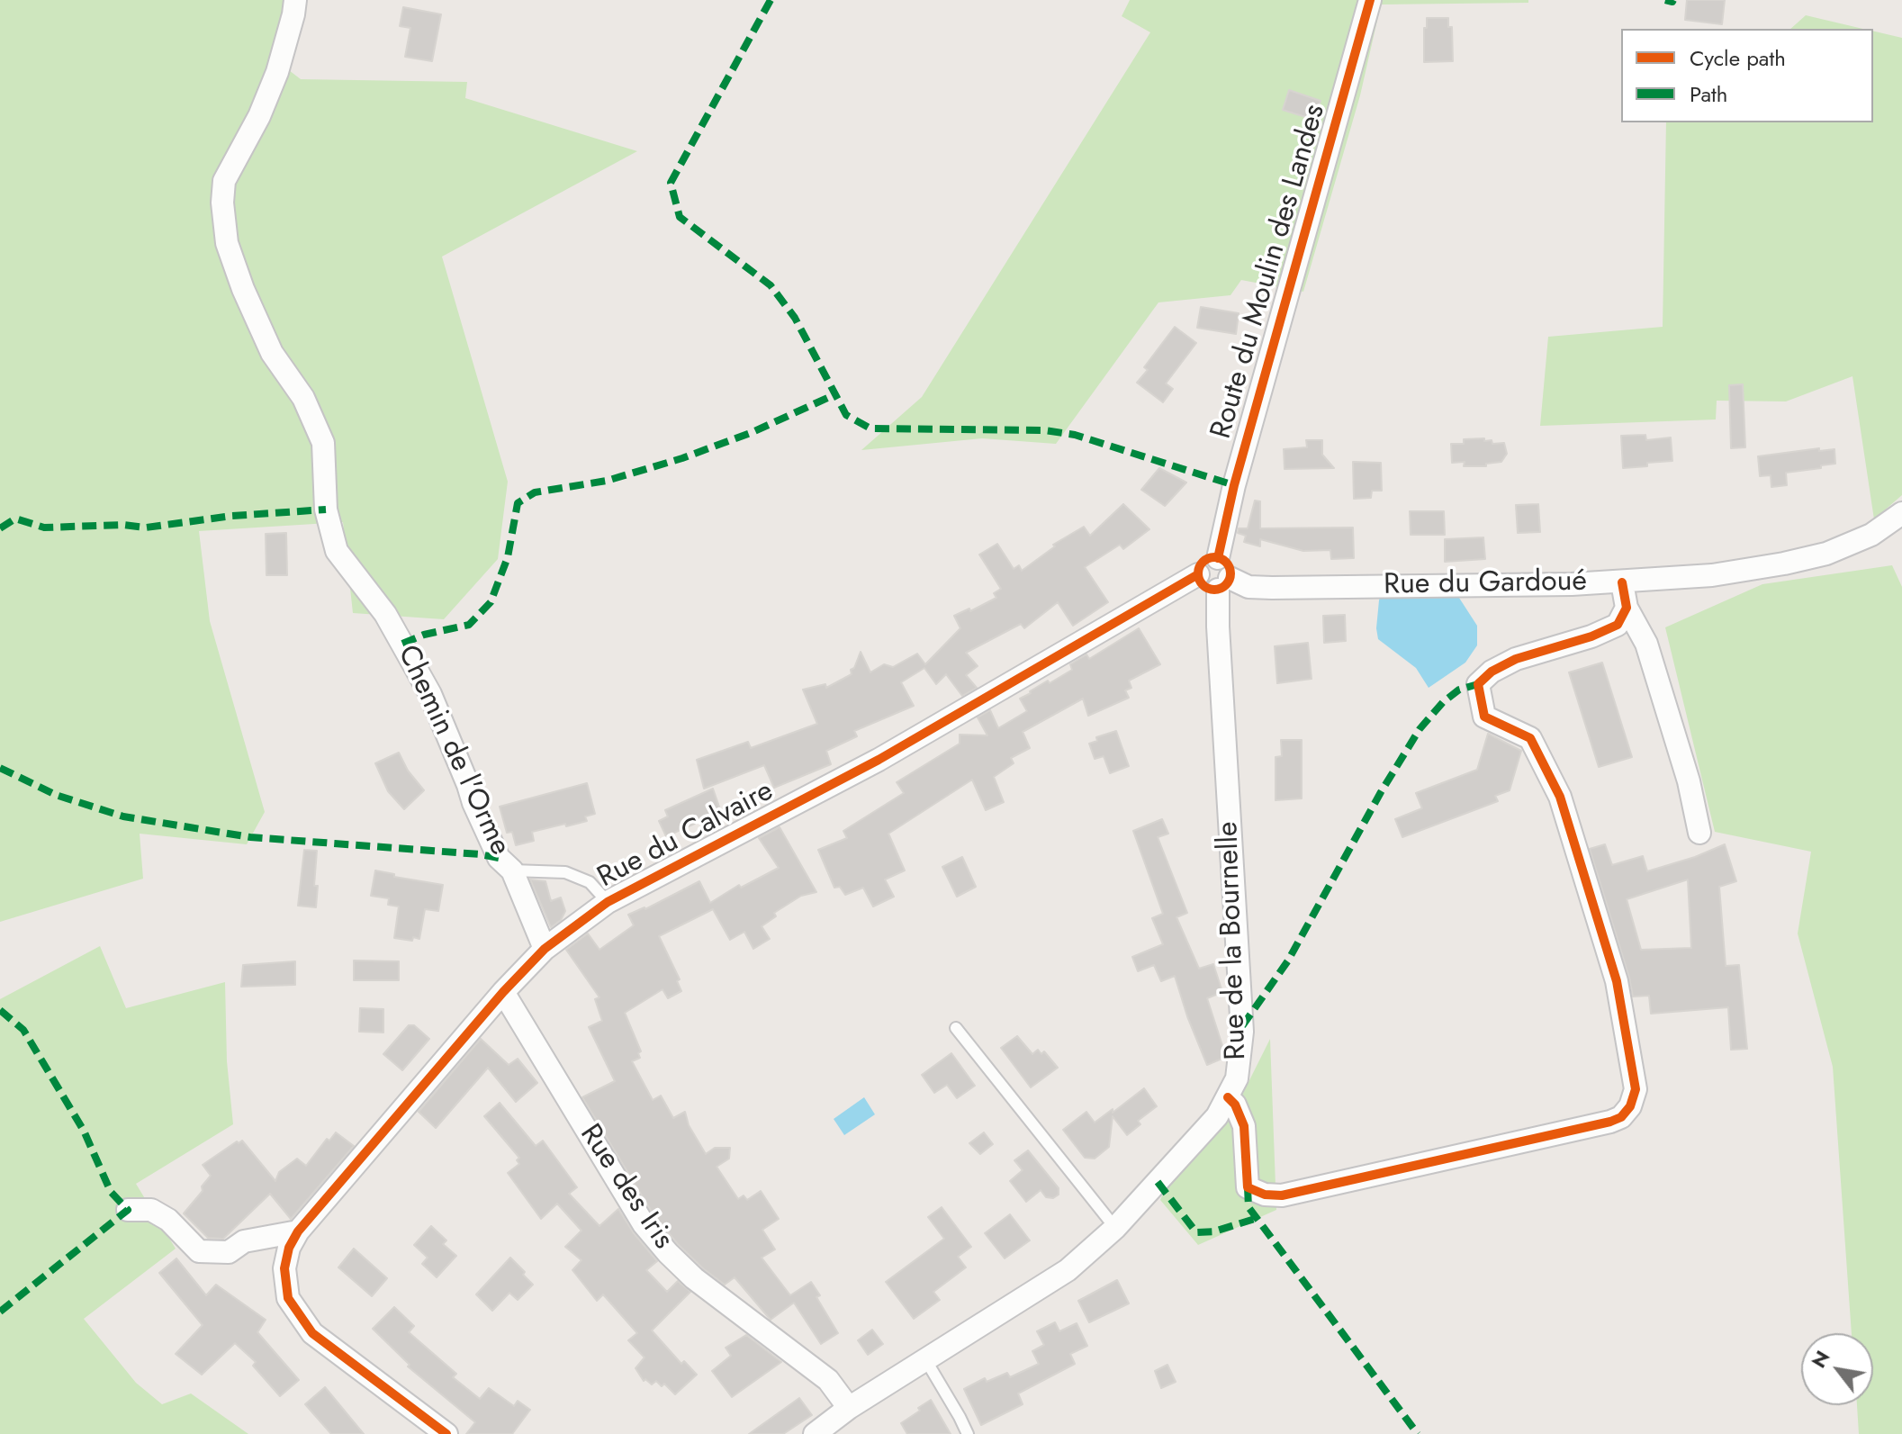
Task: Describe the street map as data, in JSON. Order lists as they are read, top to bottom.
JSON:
{
  "streets": {
    "street": [
      "Route du Moulin des Landes",
      "Rue du Gardoué",
      "Chemin de l'Orme",
      "Rue du Calvaire",
      "Rue de la Bournelle",
      "Rue des Iris"
    ]
  },
  "crossings": [
    ["Route du Moulin des Landes", "Rue du Gardoué"],
    ["Route du Moulin des Landes", "Rue du Calvaire"],
    ["Route du Moulin des Landes", "Rue de la Bournelle"],
    ["Rue du Gardoué", "Rue du Calvaire"],
    ["Rue du Gardoué", "Rue de la Bournelle"],
    ["Chemin de l'Orme", "Rue du Calvaire"],
    ["Rue du Calvaire", "Rue de la Bournelle"],
    ["Rue du Calvaire", "Rue des Iris"],
    ["Rue de la Bournelle", "Rue des Iris"]
  ],
  "legend": ["Cycle path", "Path"],
  "north": "top left"
}
